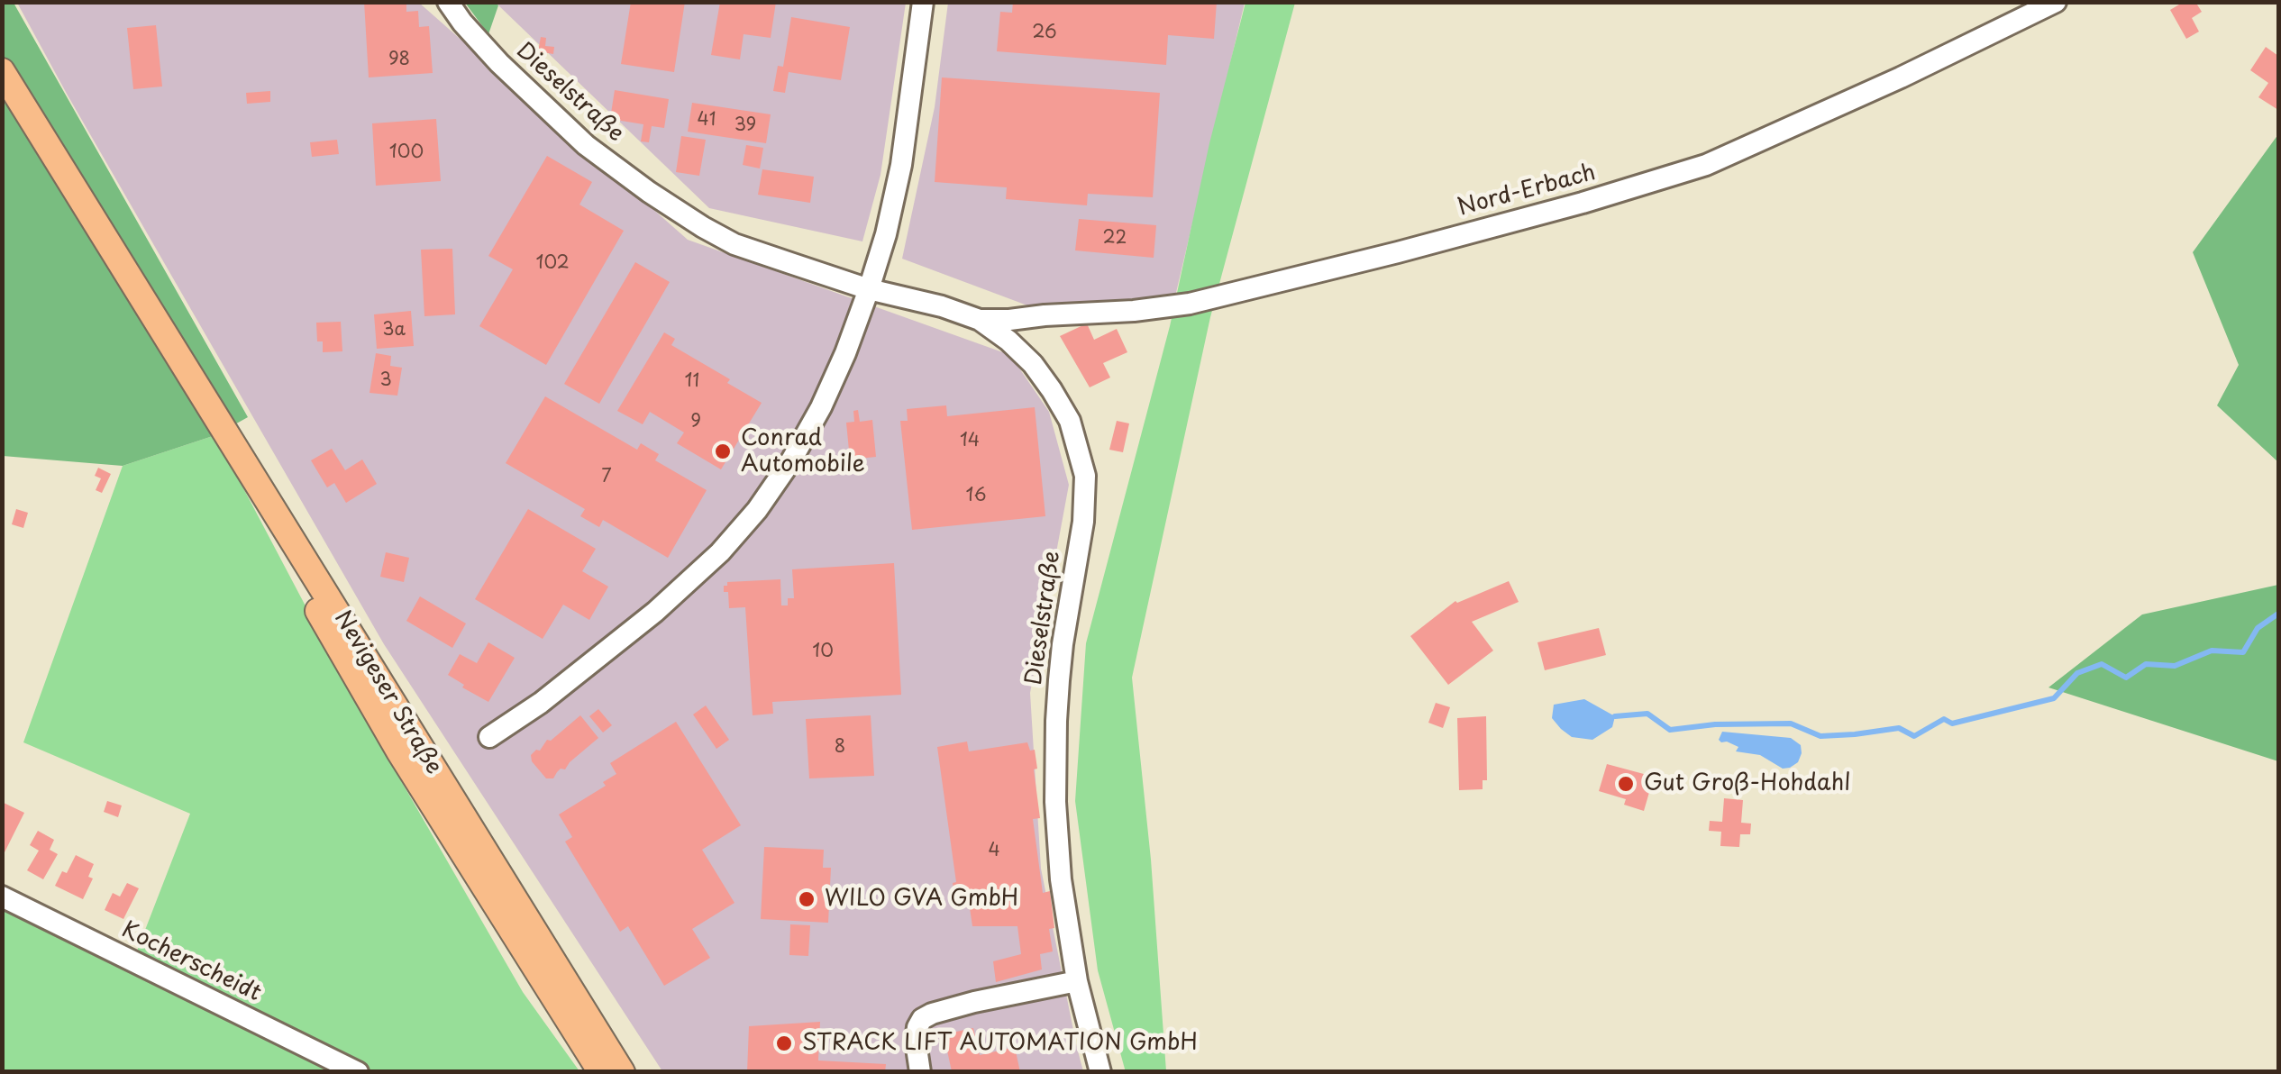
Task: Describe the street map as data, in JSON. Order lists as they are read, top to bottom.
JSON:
{
  "streets": {
    "main road": ["Nevigeser Straße"],
    "street": ["Dieselstraße", "Nord-Erbach", "Kocherscheidt"]
  },
  "crossings": [
    ["Dieselstraße", "Nord-Erbach"]
  ],
  "places": [
    "Conrad Automobile",
    "Gut Groß-Hohdahl",
    "WILO GVA GmbH",
    "STRACK LIFT AUTOMATION GmbH"
  ],
  "house_numbers": [
    "26",
    "98",
    "41",
    "39",
    "100",
    "22",
    "102",
    "3a",
    "3",
    "11",
    "9",
    "14",
    "7",
    "16",
    "10",
    "8",
    "4"
  ]
}
